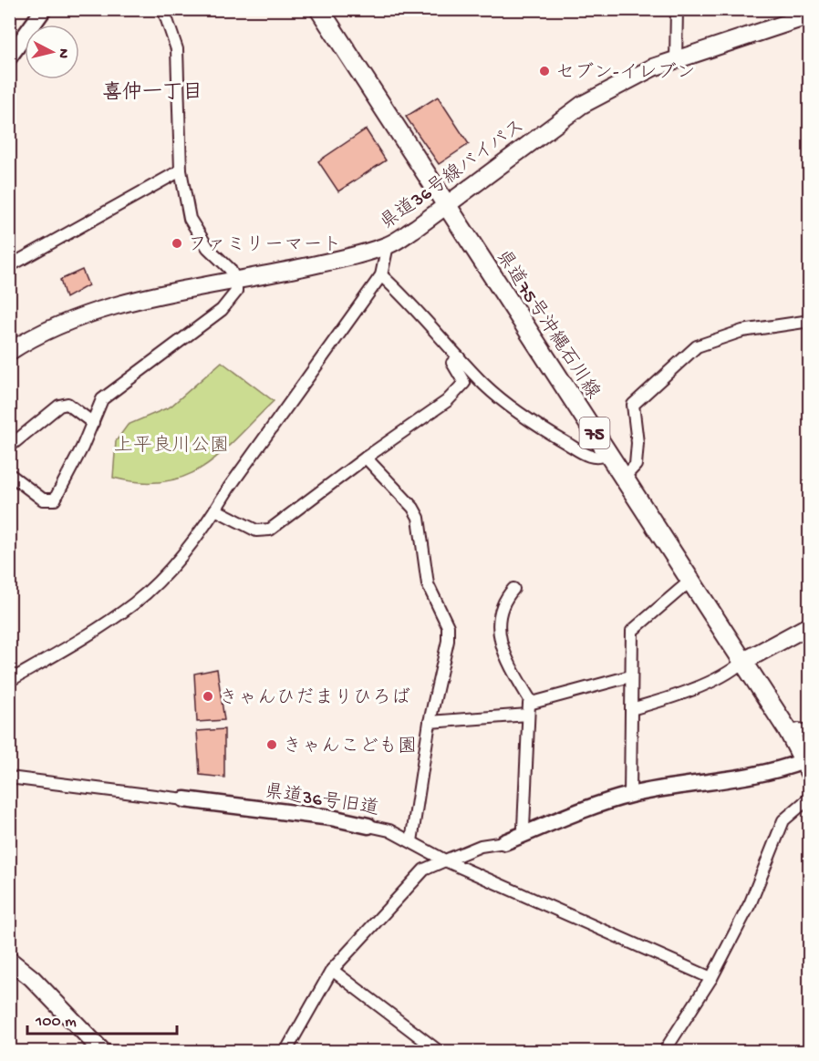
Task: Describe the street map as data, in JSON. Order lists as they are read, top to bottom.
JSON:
{
  "streets": {
    "main road": ["県道36号線バイパス", "県道75号沖縄石川線", "75"],
    "street": ["県道36号旧道"]
  },
  "crossings": [
    ["県道36号線バイパス", "県道75号沖縄石川線"]
  ],
  "districts": ["喜仲一丁目"],
  "parks": ["上平良川公園"],
  "places": [
    "セブン-イレブン",
    "ファミリーマート",
    "きゃんひだまりひろば",
    "きゃんこども園"
  ],
  "scale_bar": "100 m",
  "north": "right"
}
